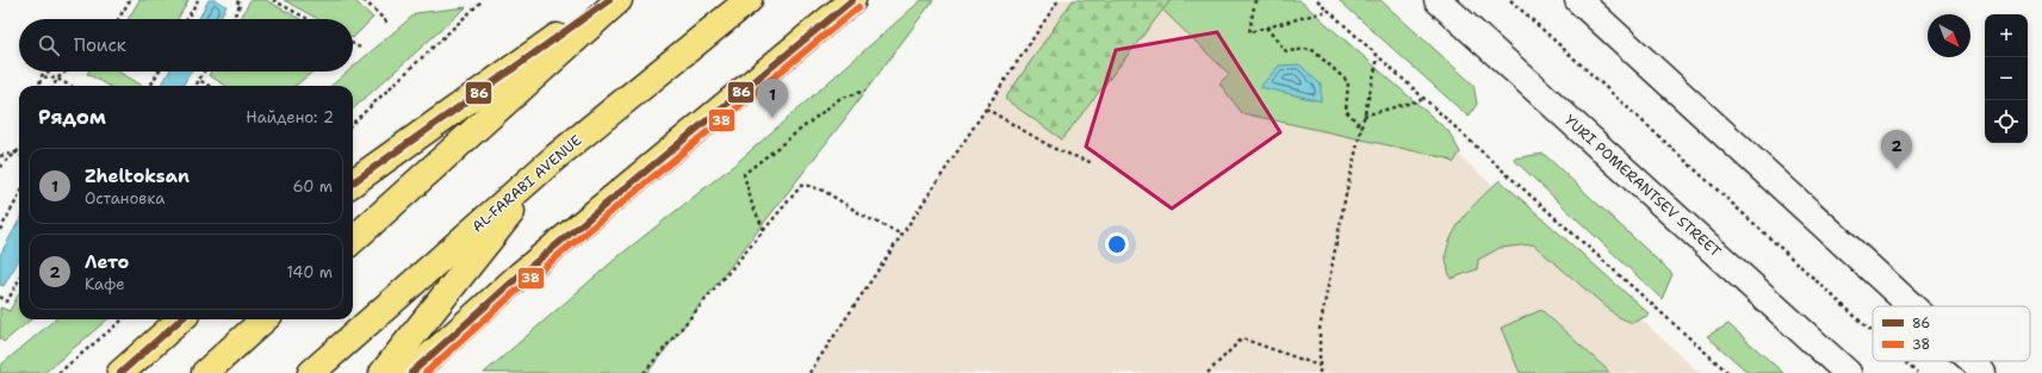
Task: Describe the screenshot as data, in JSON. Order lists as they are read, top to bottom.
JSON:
{
  "streets": {
    "main road": ["AL-FARABI AVENUE"],
    "street": ["YURI POMERANTSEV STREET"]
  },
  "lines": ["transit line 86", "transit line 38"],
  "legend": ["86", "38"],
  "north": "bottom right",
  "page": {
    "map_buttons": ["+", "−"],
    "search": "Поиск",
    "pins": ["1", "2"],
    "heading": ["Рядом", "Найдено: 2"],
    "list": [
      {
        "mark": "1",
        "name": "Zheltoksan",
        "note": "Остановка",
        "value": "60 m"
      },
      {
        "mark": "2",
        "name": "Лето",
        "note": "Кафе",
        "value": "140 m"
      }
    ]
  }
}
